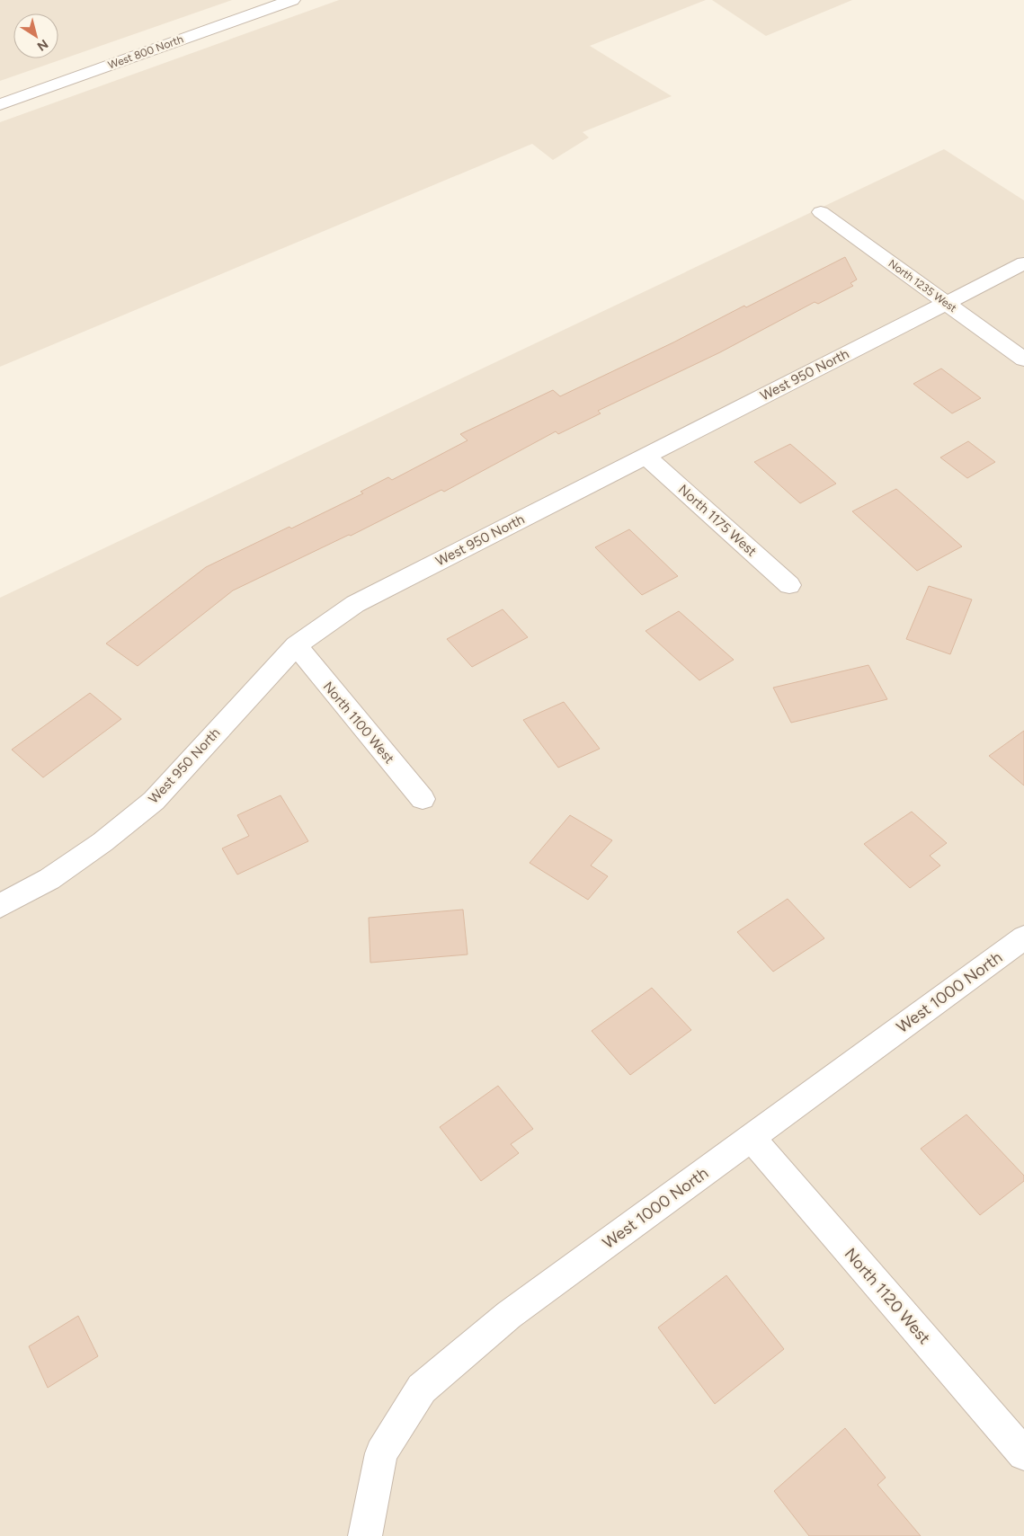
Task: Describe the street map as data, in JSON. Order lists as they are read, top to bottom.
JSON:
{
  "streets": {
    "street": [
      "West 800 North",
      "North 1235 West",
      "West 950 North",
      "North 1175 West",
      "North 1100 West",
      "West 1000 North",
      "North 1120 West"
    ]
  },
  "crossings": [
    ["North 1235 West", "West 950 North"],
    ["West 950 North", "North 1175 West"],
    ["West 950 North", "North 1100 West"],
    ["West 1000 North", "North 1120 West"]
  ],
  "north": "bottom right"
}
